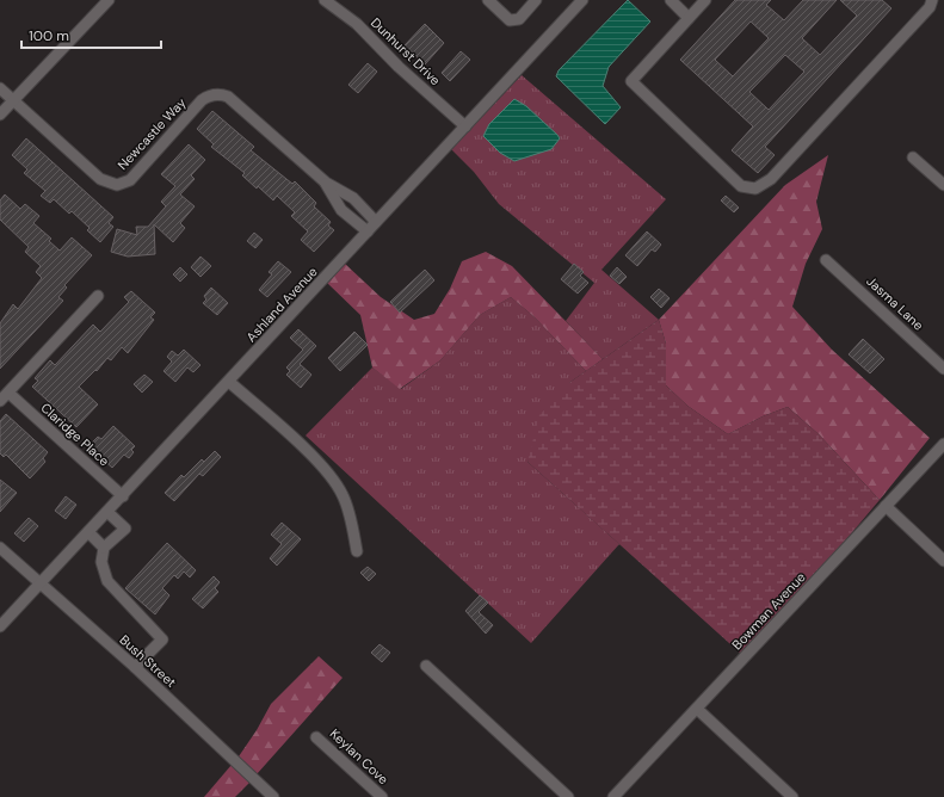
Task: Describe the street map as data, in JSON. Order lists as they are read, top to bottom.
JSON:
{
  "streets": {
    "street": [
      "Dunhurst Drive",
      "Newcastle Way",
      "Jasma Lane",
      "Ashland Avenue",
      "Claridge Place",
      "Bowman Avenue",
      "Bush Street",
      "Keylan Cove"
    ]
  },
  "crossings": [
    ["Dunhurst Drive", "Ashland Avenue"],
    ["Newcastle Way", "Ashland Avenue"],
    ["Ashland Avenue", "Claridge Place"],
    ["Ashland Avenue", "Bush Street"]
  ],
  "scale_bar": "100 m"
}
